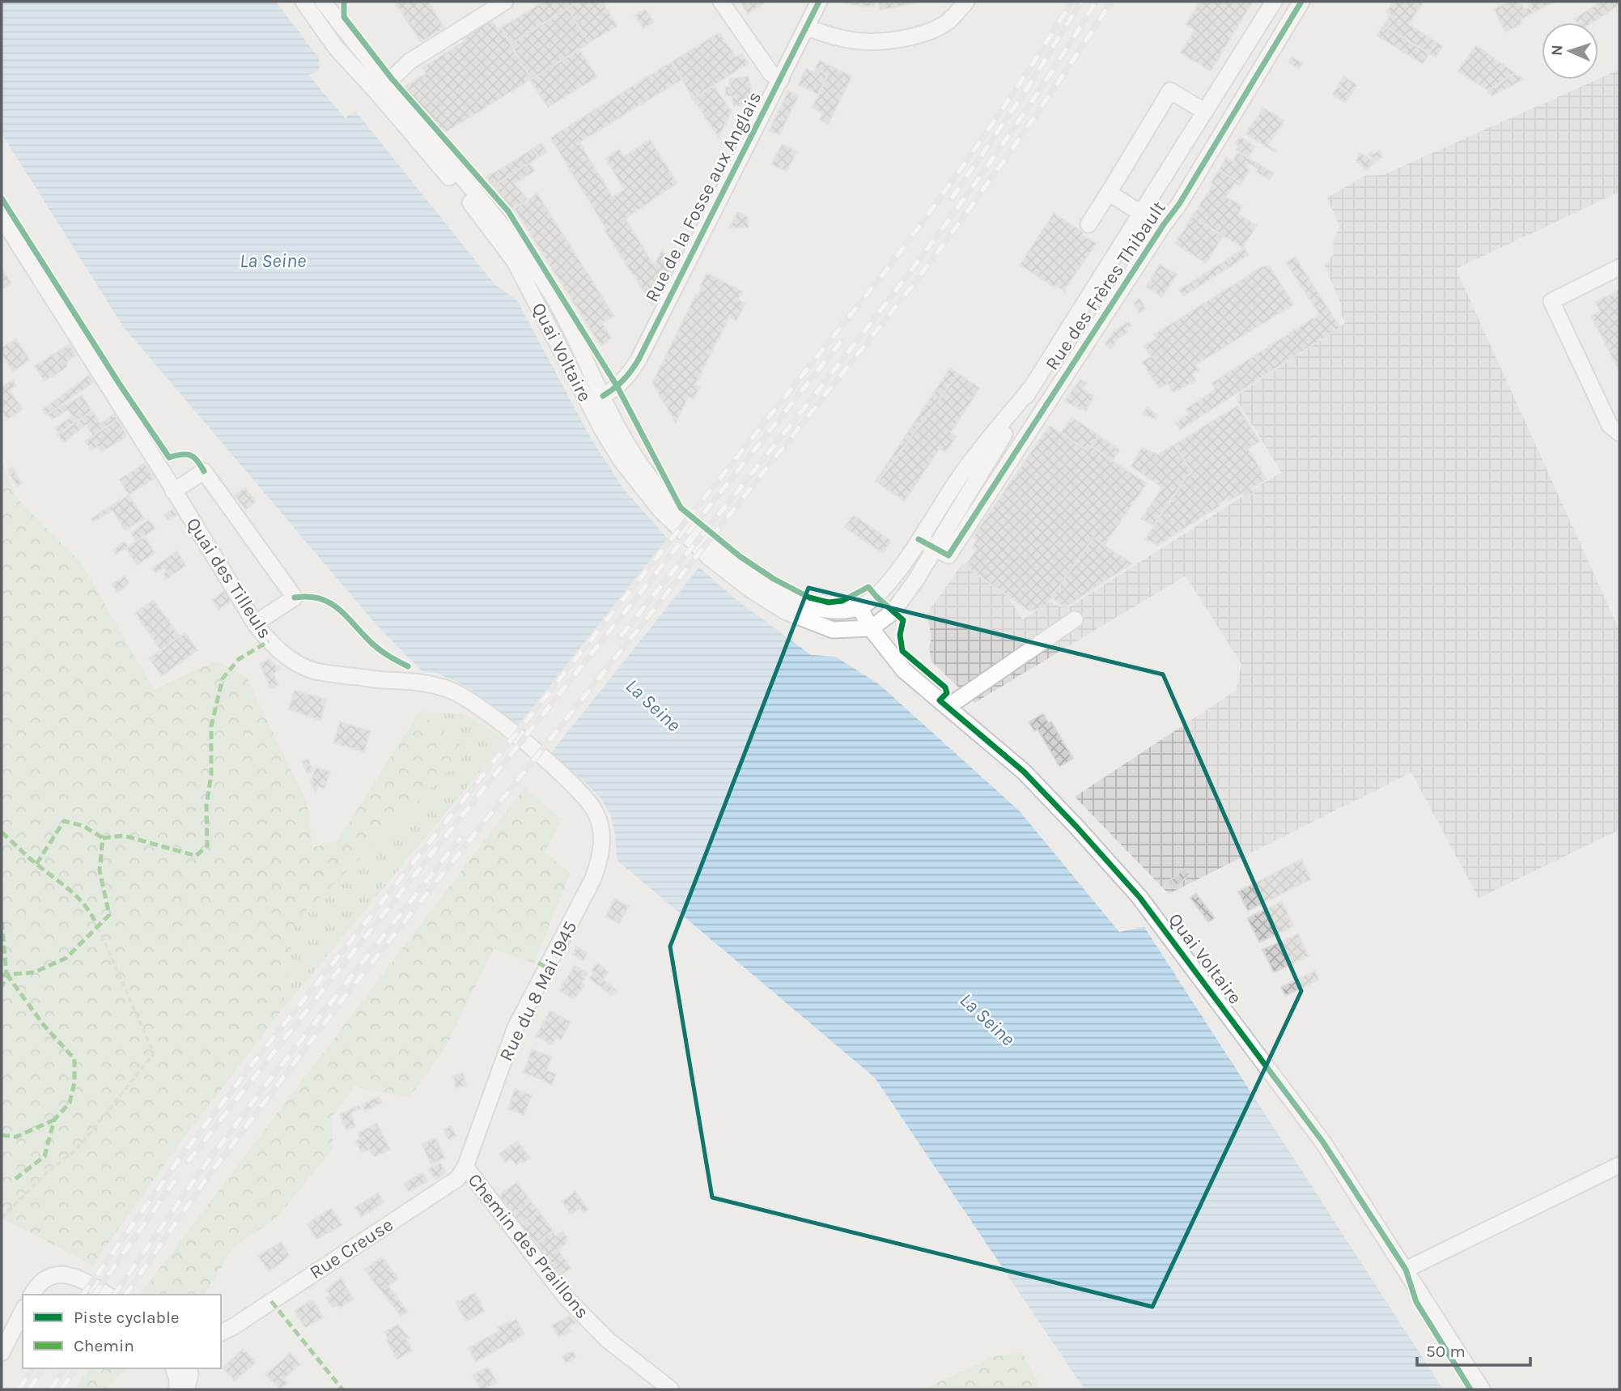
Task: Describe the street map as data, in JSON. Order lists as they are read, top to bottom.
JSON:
{
  "streets": {
    "street": [
      "Rue de la Fosse aux Anglais",
      "Rue des Frères Thibault",
      "Quai Voltaire",
      "Quai des Tilleuls",
      "Rue du 8 Mai 1945",
      "Chemin des Praillons",
      "Rue Creuse"
    ]
  },
  "crossings": [
    ["Rue de la Fosse aux Anglais", "Quai Voltaire"],
    ["Rue des Frères Thibault", "Quai Voltaire"],
    ["Quai des Tilleuls", "Rue du 8 Mai 1945"],
    ["Rue du 8 Mai 1945", "Chemin des Praillons"],
    ["Rue du 8 Mai 1945", "Rue Creuse"],
    ["Chemin des Praillons", "Rue Creuse"]
  ],
  "water": ["La Seine"],
  "legend": ["Piste cyclable", "Chemin"],
  "scale_bar": "50 m",
  "north": "left"
}
